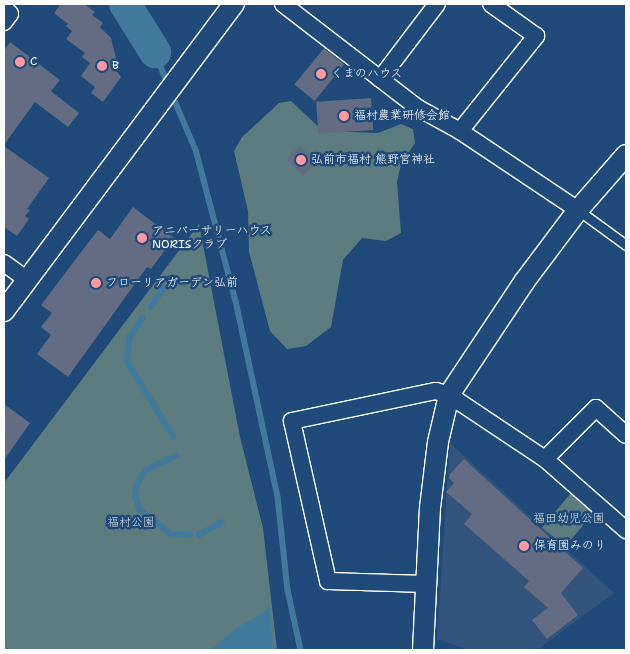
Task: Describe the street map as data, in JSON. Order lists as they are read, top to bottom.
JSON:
{
  "parks": ["福田幼児公園", "福村公園"],
  "places": [
    "C",
    "B",
    "くまのハウス",
    "福村農業研修会館",
    "弘前市福村 熊野宮神社",
    "アニバーサリーハウス NORISクラブ",
    "フローリアガーデン弘前",
    "保育園みのり"
  ]
}
